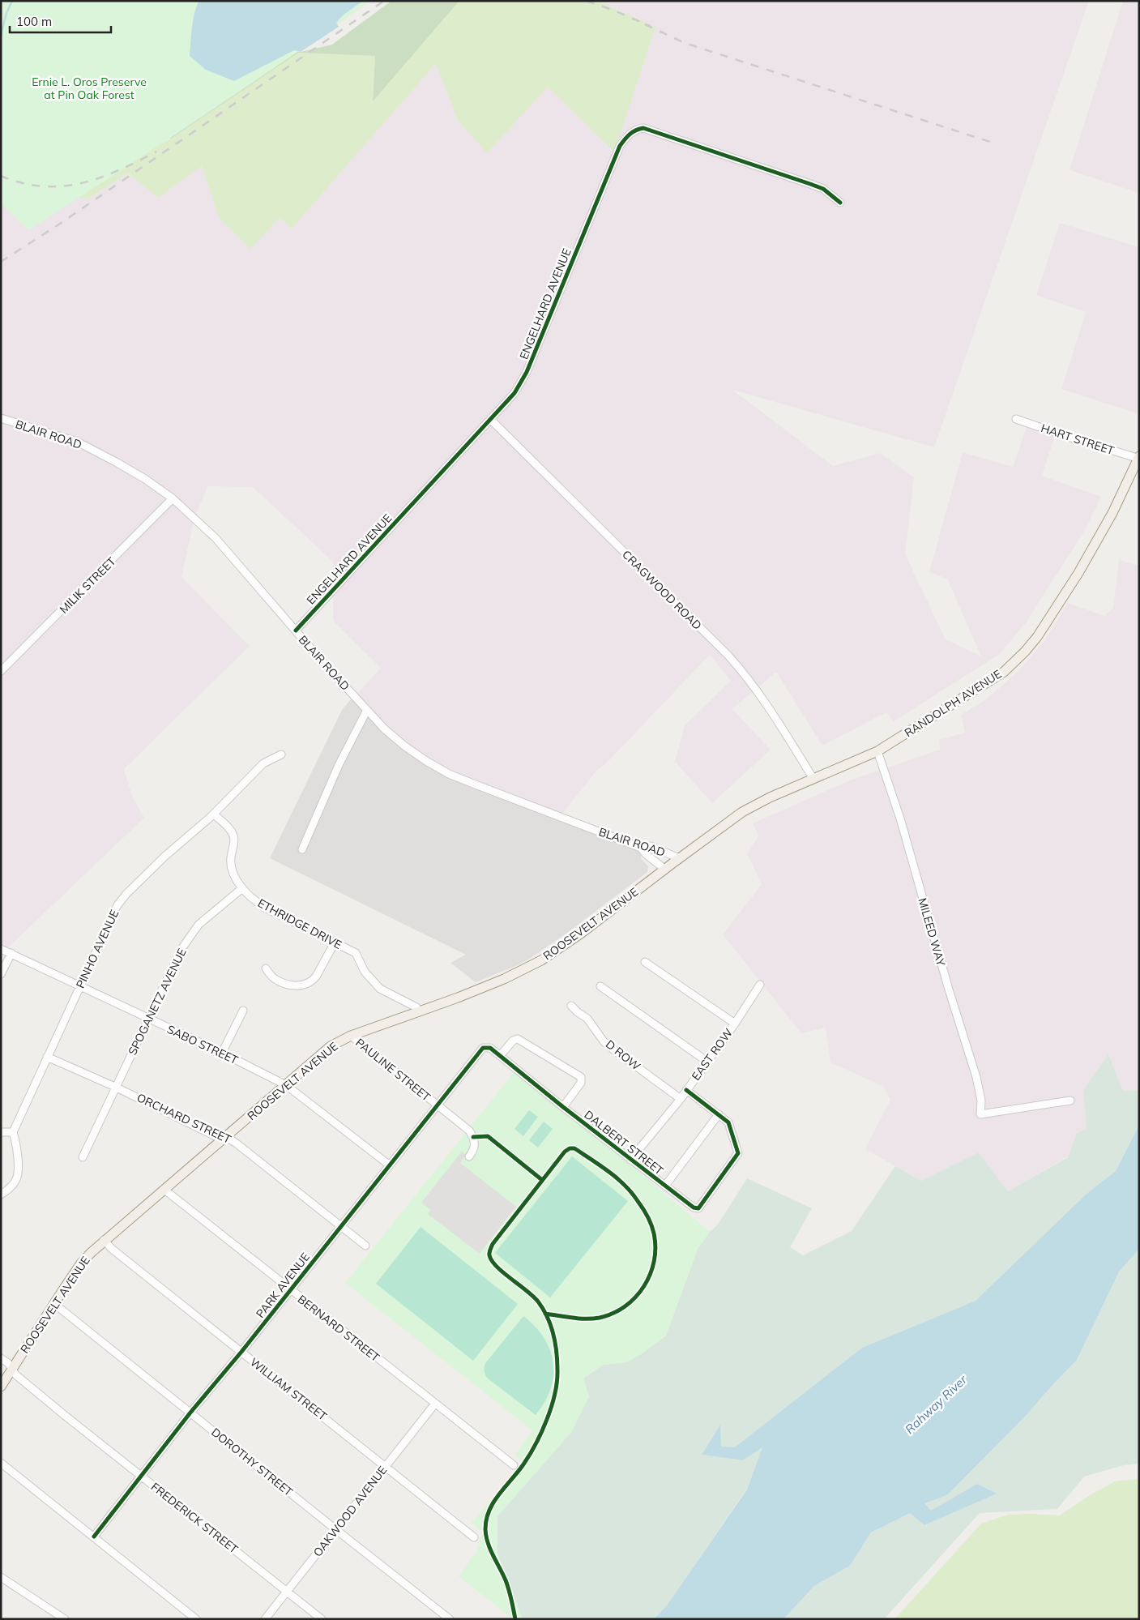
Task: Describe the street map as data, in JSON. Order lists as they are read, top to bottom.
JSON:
{
  "streets": {
    "main road": ["RANDOLPH AVENUE", "ROOSEVELT AVENUE"],
    "street": [
      "ENGELHARD AVENUE",
      "BLAIR ROAD",
      "HART STREET",
      "MILIK STREET",
      "CRAGWOOD ROAD",
      "ETHRIDGE DRIVE",
      "MILEED WAY",
      "PINHO AVENUE",
      "SPOGANETZ AVENUE",
      "SABO STREET",
      "EAST ROW",
      "D ROW",
      "PAULINE STREET",
      "ORCHARD STREET",
      "DALBERT STREET",
      "PARK AVENUE",
      "BERNARD STREET",
      "WILLIAM STREET",
      "DOROTHY STREET",
      "OAKWOOD AVENUE",
      "FREDERICK STREET"
    ]
  },
  "crossings": [
    ["ENGELHARD AVENUE", "BLAIR ROAD"],
    ["ENGELHARD AVENUE", "CRAGWOOD ROAD"],
    ["BLAIR ROAD", "MILIK STREET"],
    ["BLAIR ROAD", "RANDOLPH AVENUE"],
    ["BLAIR ROAD", "ROOSEVELT AVENUE"],
    ["HART STREET", "RANDOLPH AVENUE"],
    ["CRAGWOOD ROAD", "RANDOLPH AVENUE"],
    ["RANDOLPH AVENUE", "ROOSEVELT AVENUE"],
    ["RANDOLPH AVENUE", "MILEED WAY"],
    ["ETHRIDGE DRIVE", "ROOSEVELT AVENUE"],
    ["ETHRIDGE DRIVE", "PINHO AVENUE"],
    ["ETHRIDGE DRIVE", "SPOGANETZ AVENUE"],
    ["ROOSEVELT AVENUE", "SABO STREET"],
    ["ROOSEVELT AVENUE", "PAULINE STREET"],
    ["ROOSEVELT AVENUE", "ORCHARD STREET"],
    ["ROOSEVELT AVENUE", "BERNARD STREET"],
    ["ROOSEVELT AVENUE", "WILLIAM STREET"],
    ["ROOSEVELT AVENUE", "DOROTHY STREET"],
    ["ROOSEVELT AVENUE", "FREDERICK STREET"],
    ["PINHO AVENUE", "SABO STREET"],
    ["PINHO AVENUE", "ORCHARD STREET"],
    ["SPOGANETZ AVENUE", "SABO STREET"],
    ["SPOGANETZ AVENUE", "ORCHARD STREET"],
    ["SABO STREET", "PARK AVENUE"],
    ["EAST ROW", "D ROW"],
    ["EAST ROW", "DALBERT STREET"],
    ["PAULINE STREET", "PARK AVENUE"],
    ["ORCHARD STREET", "PARK AVENUE"],
    ["DALBERT STREET", "PARK AVENUE"],
    ["PARK AVENUE", "BERNARD STREET"],
    ["PARK AVENUE", "WILLIAM STREET"],
    ["PARK AVENUE", "DOROTHY STREET"],
    ["PARK AVENUE", "FREDERICK STREET"],
    ["BERNARD STREET", "OAKWOOD AVENUE"],
    ["WILLIAM STREET", "OAKWOOD AVENUE"],
    ["DOROTHY STREET", "OAKWOOD AVENUE"],
    ["OAKWOOD AVENUE", "FREDERICK STREET"]
  ],
  "water": ["Rahway River"],
  "parks": ["Ernie L. Oros Preserve at Pin Oak Forest"],
  "scale_bar": "100 m"
}
